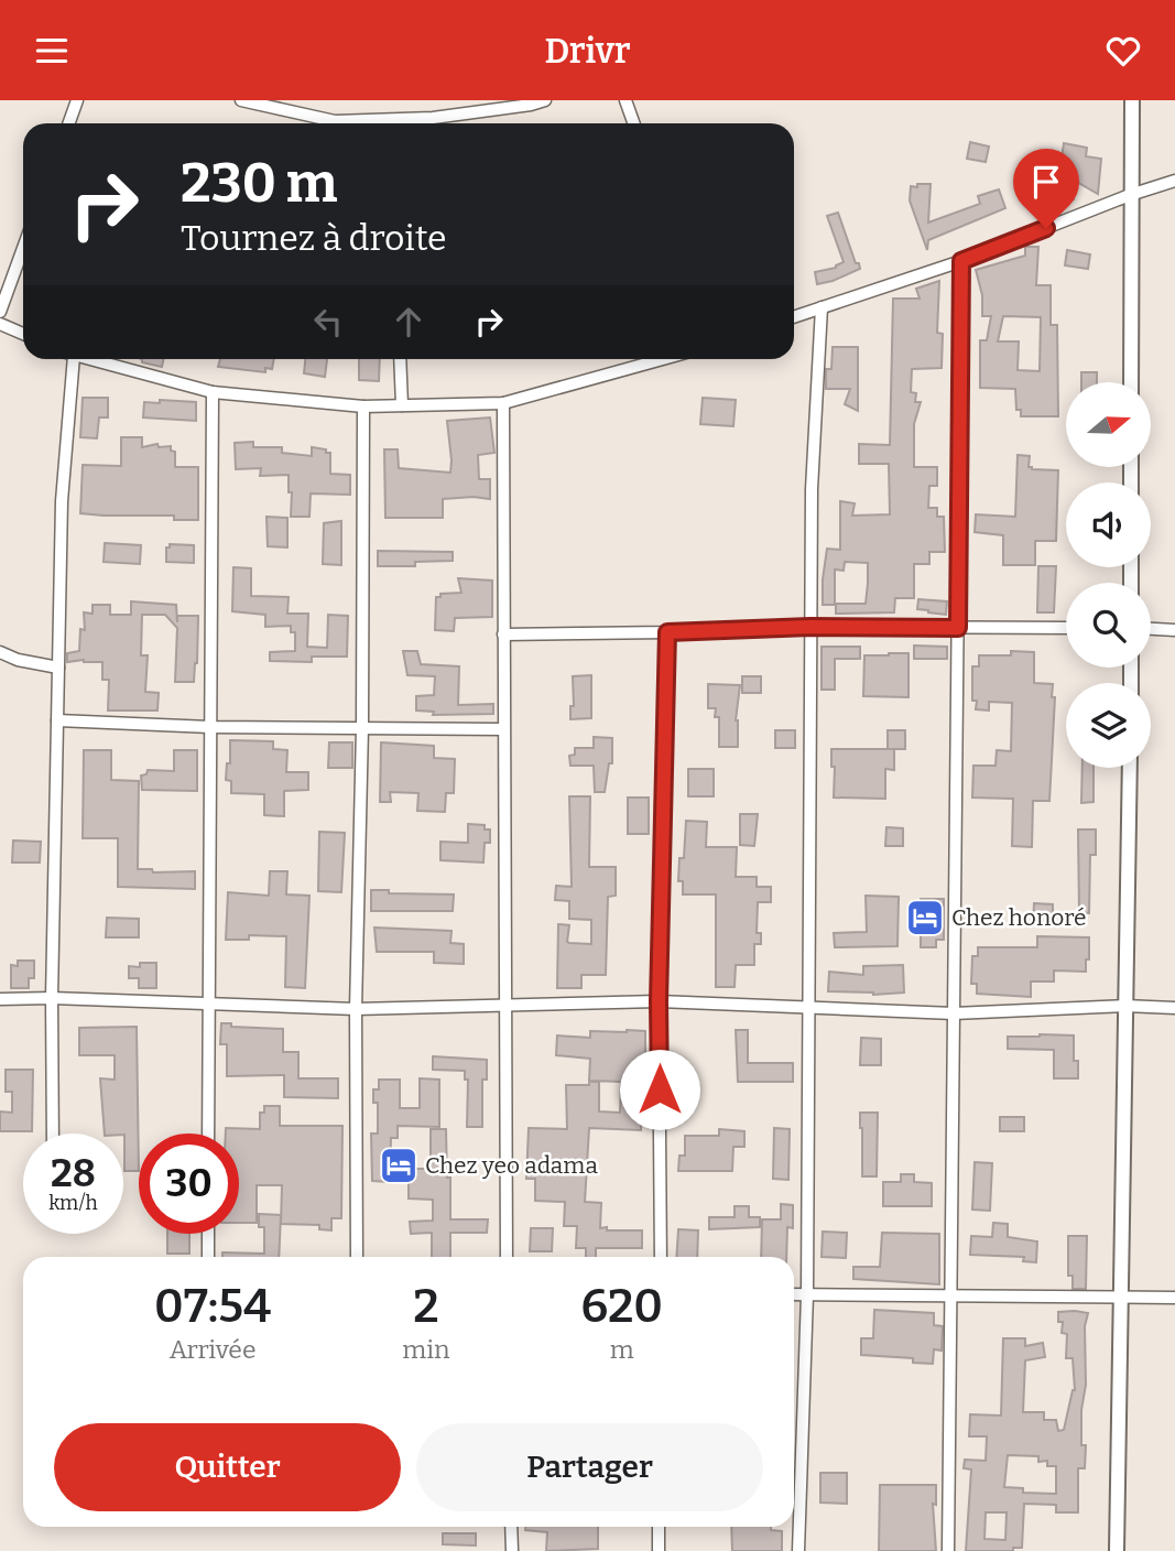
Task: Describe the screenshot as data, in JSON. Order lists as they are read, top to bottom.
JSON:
{
  "places": {
    "hotel": ["Chez honoré", "Chez yeo adama"]
  },
  "north": "right",
  "page": {
    "header": "Drivr",
    "turn": ["230 m", "Tournez à droite"],
    "speed": "28 km/h",
    "limit": "30",
    "eta": [
      "07:54",
      "Arrivée",
      "2",
      "min",
      "620",
      "m"
    ],
    "buttons": ["Quitter", "Partager"]
  }
}
